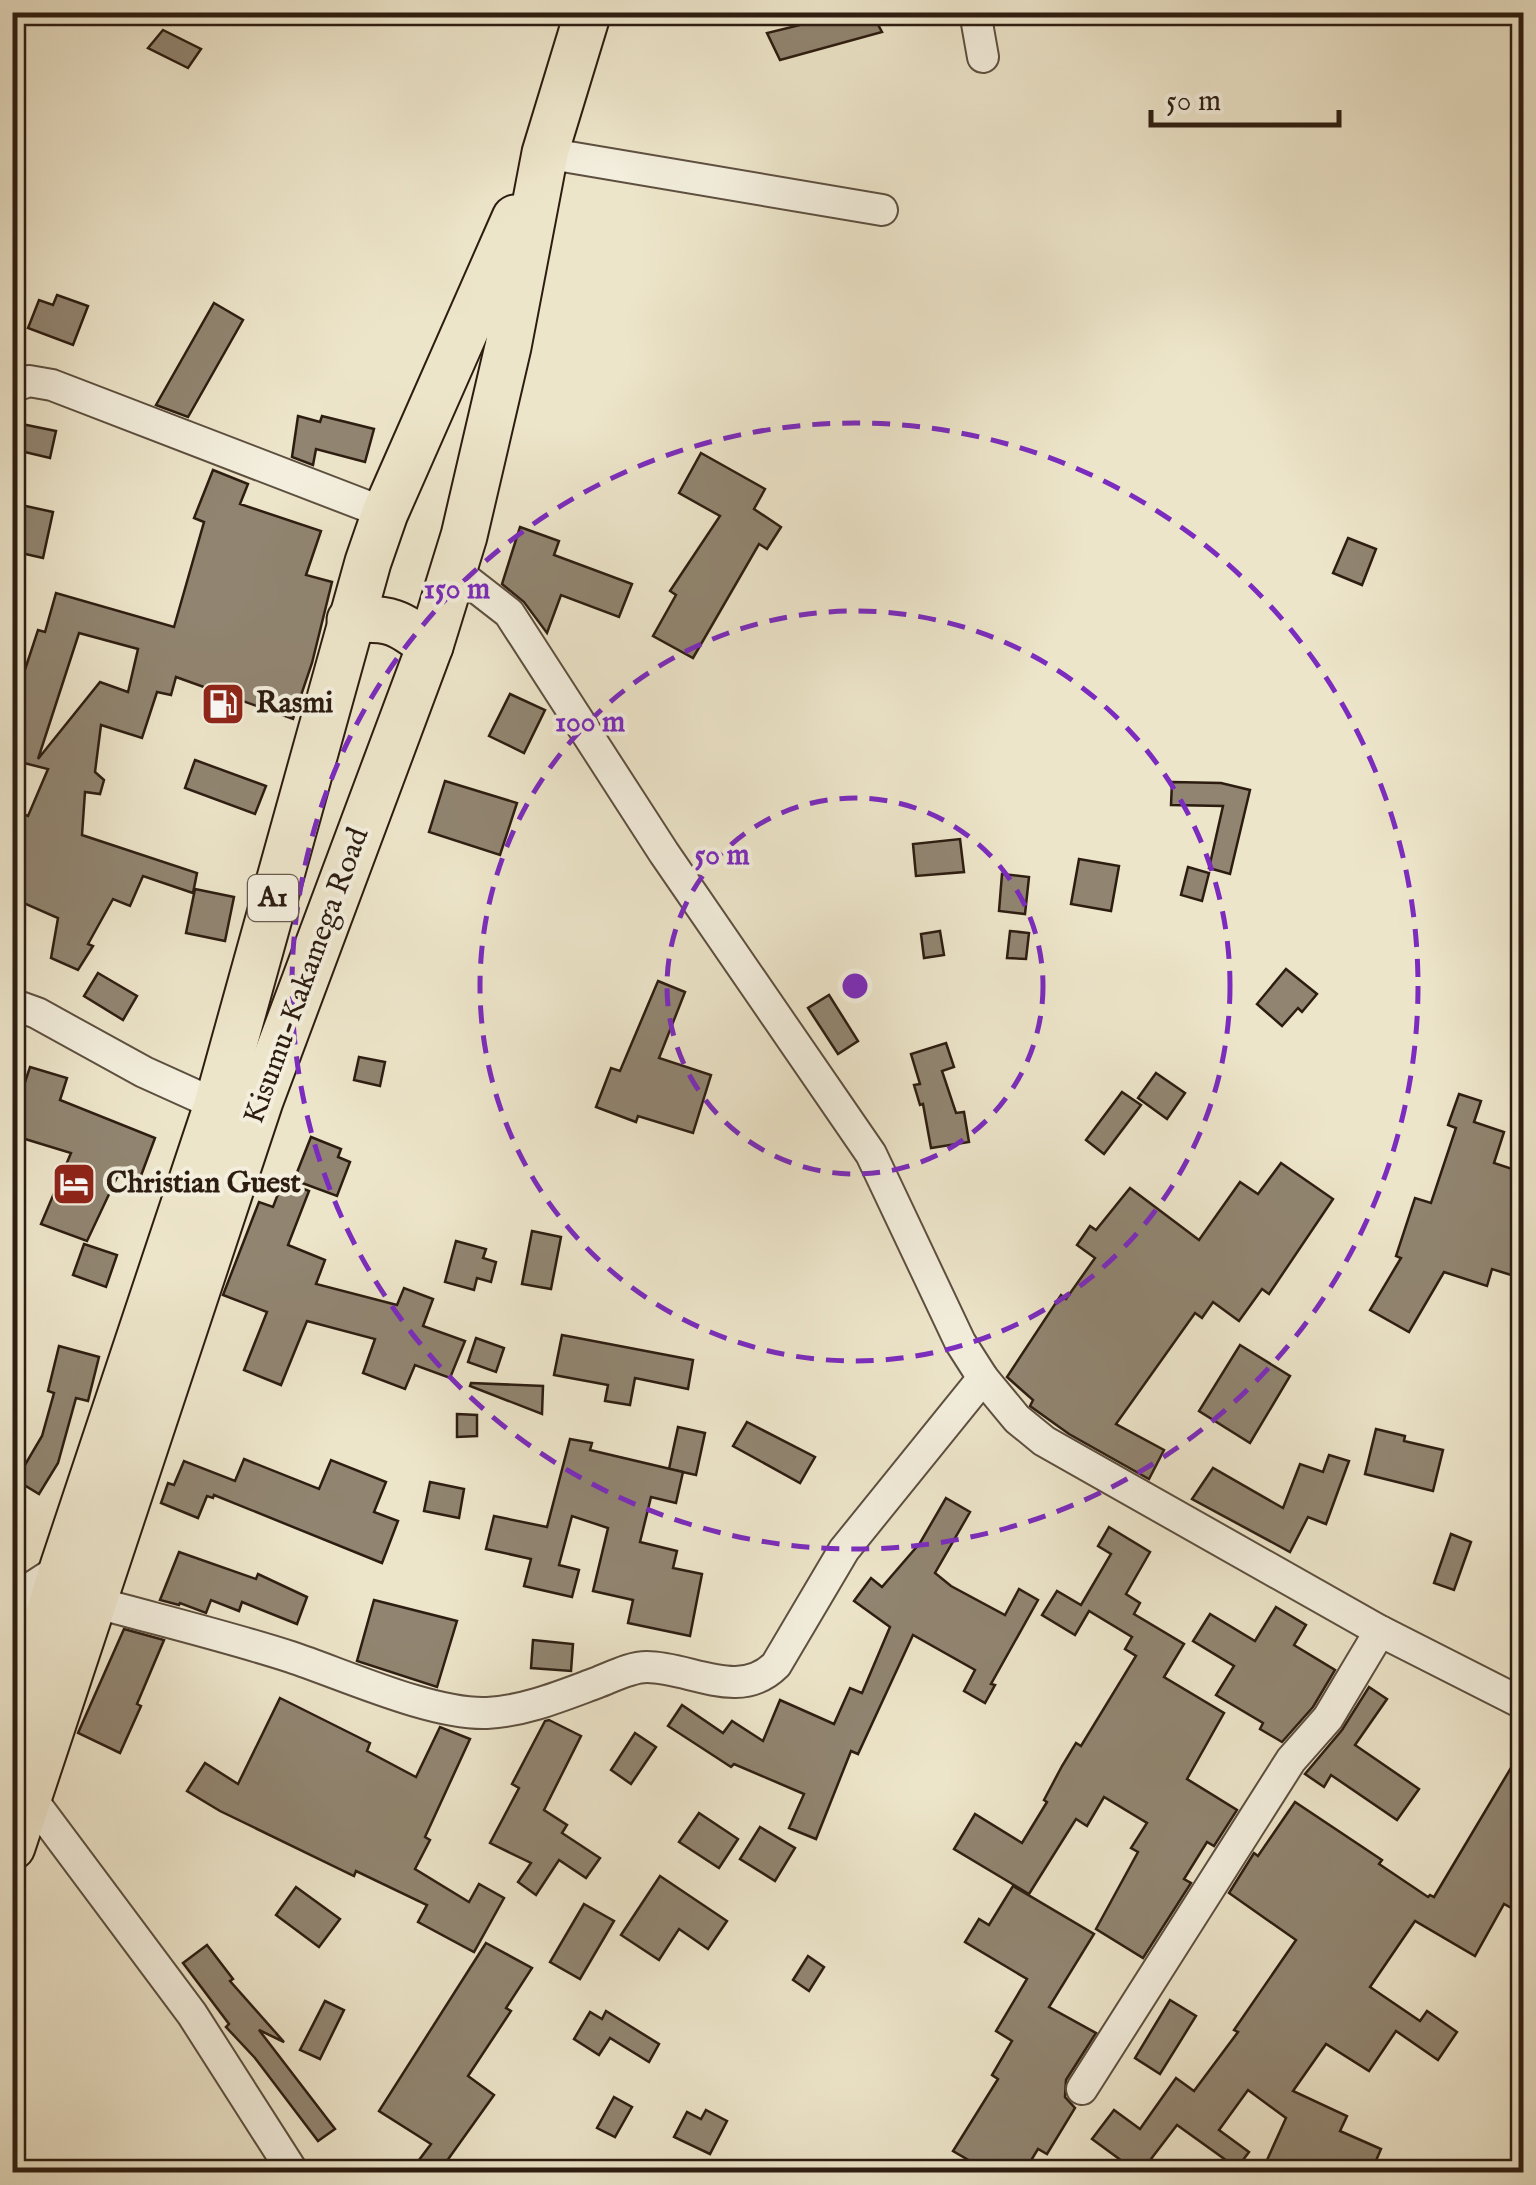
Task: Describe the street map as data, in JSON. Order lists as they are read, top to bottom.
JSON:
{
  "streets": {
    "highway": ["A1", "Kisumu-Kakamega Road"]
  },
  "places": {
    "fuel station": ["Rasmi"],
    "hotel": ["Christian Guest"]
  },
  "scale_bar": "50 m",
  "rings": ["150 m", "100 m", "50 m"]
}
